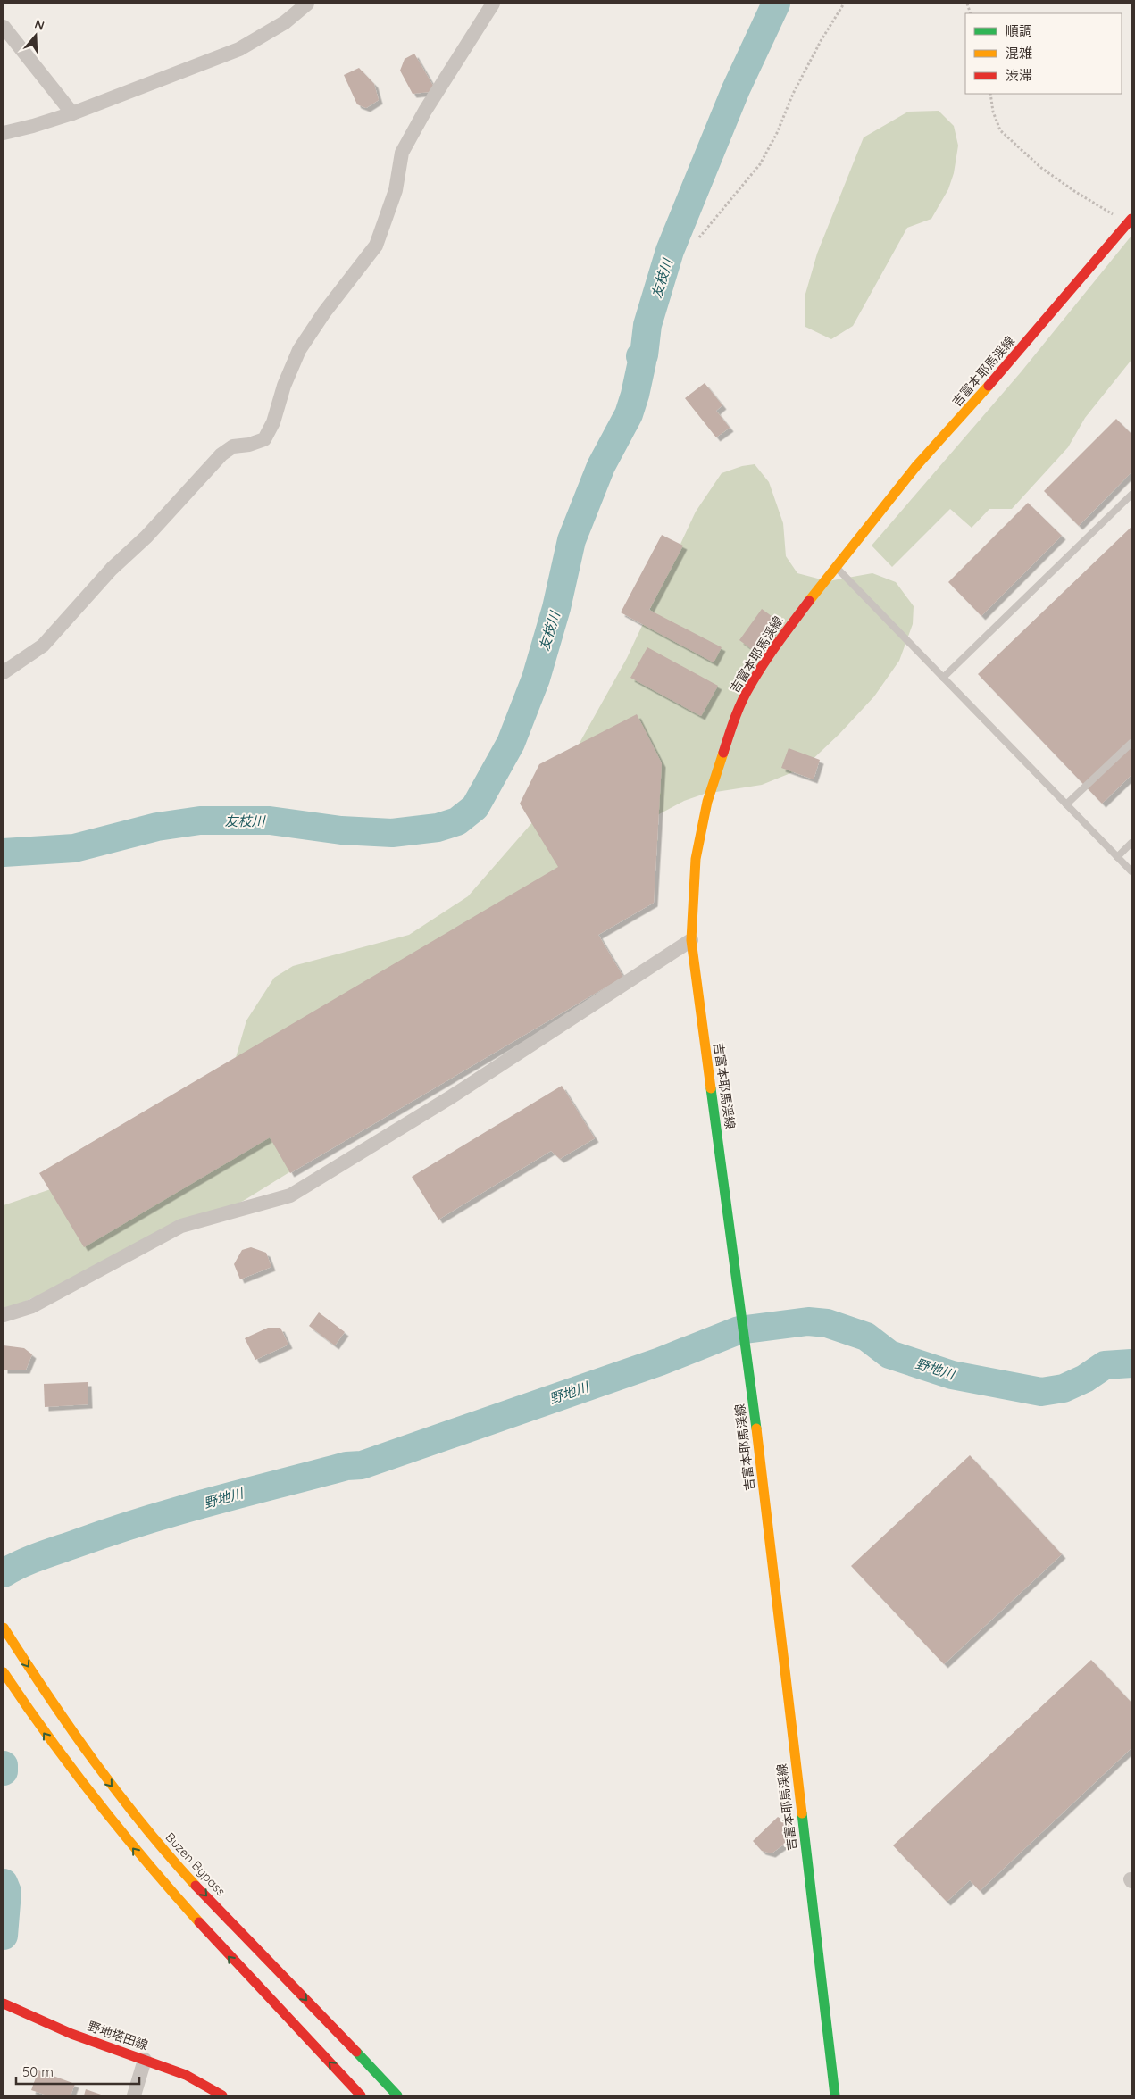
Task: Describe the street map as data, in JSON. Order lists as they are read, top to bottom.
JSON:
{
  "streets": {
    "main road": ["吉富本耶馬渓線", "Buzen Bypass", "野地塔田線"]
  },
  "water": ["友枝川", "野地川"],
  "legend": ["順調", "混雑", "渋滞"],
  "scale_bar": "50 m",
  "north": "top"
}
